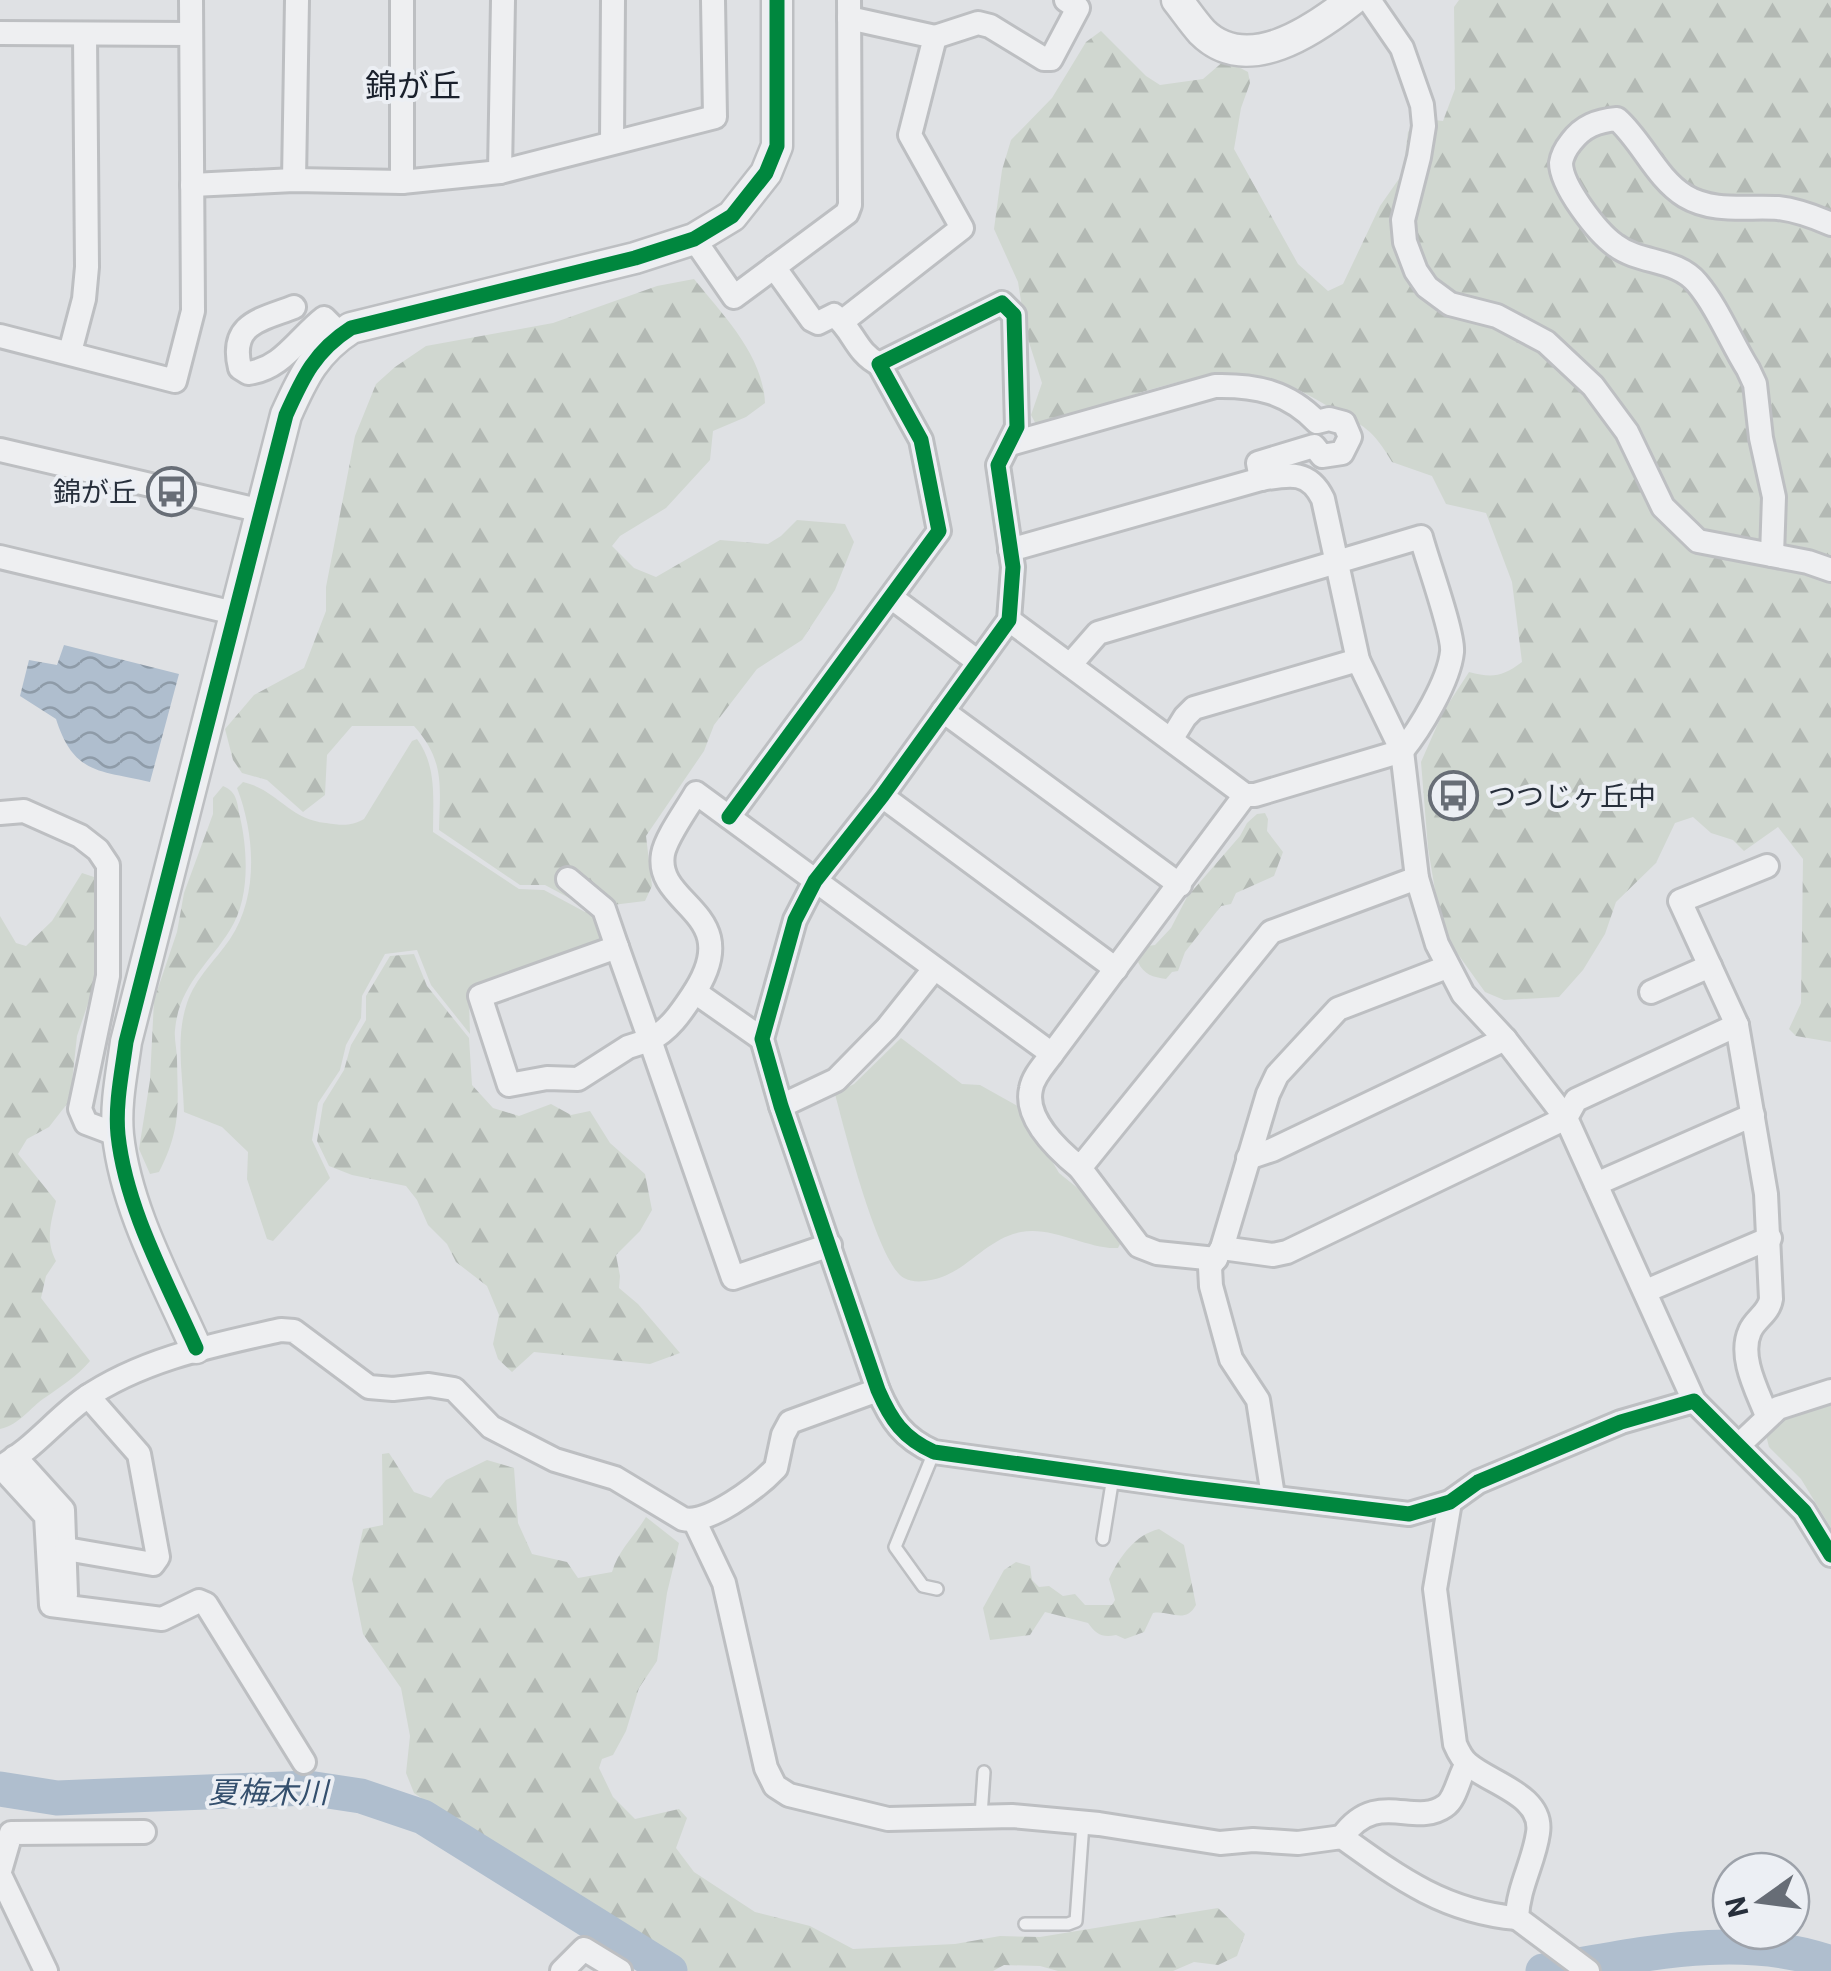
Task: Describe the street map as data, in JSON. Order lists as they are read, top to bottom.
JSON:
{
  "districts": ["錦が丘"],
  "water": ["夏梅木川"],
  "places": {
    "bus stop": ["錦が丘", "つつじヶ丘中"]
  },
  "north": "left"
}
